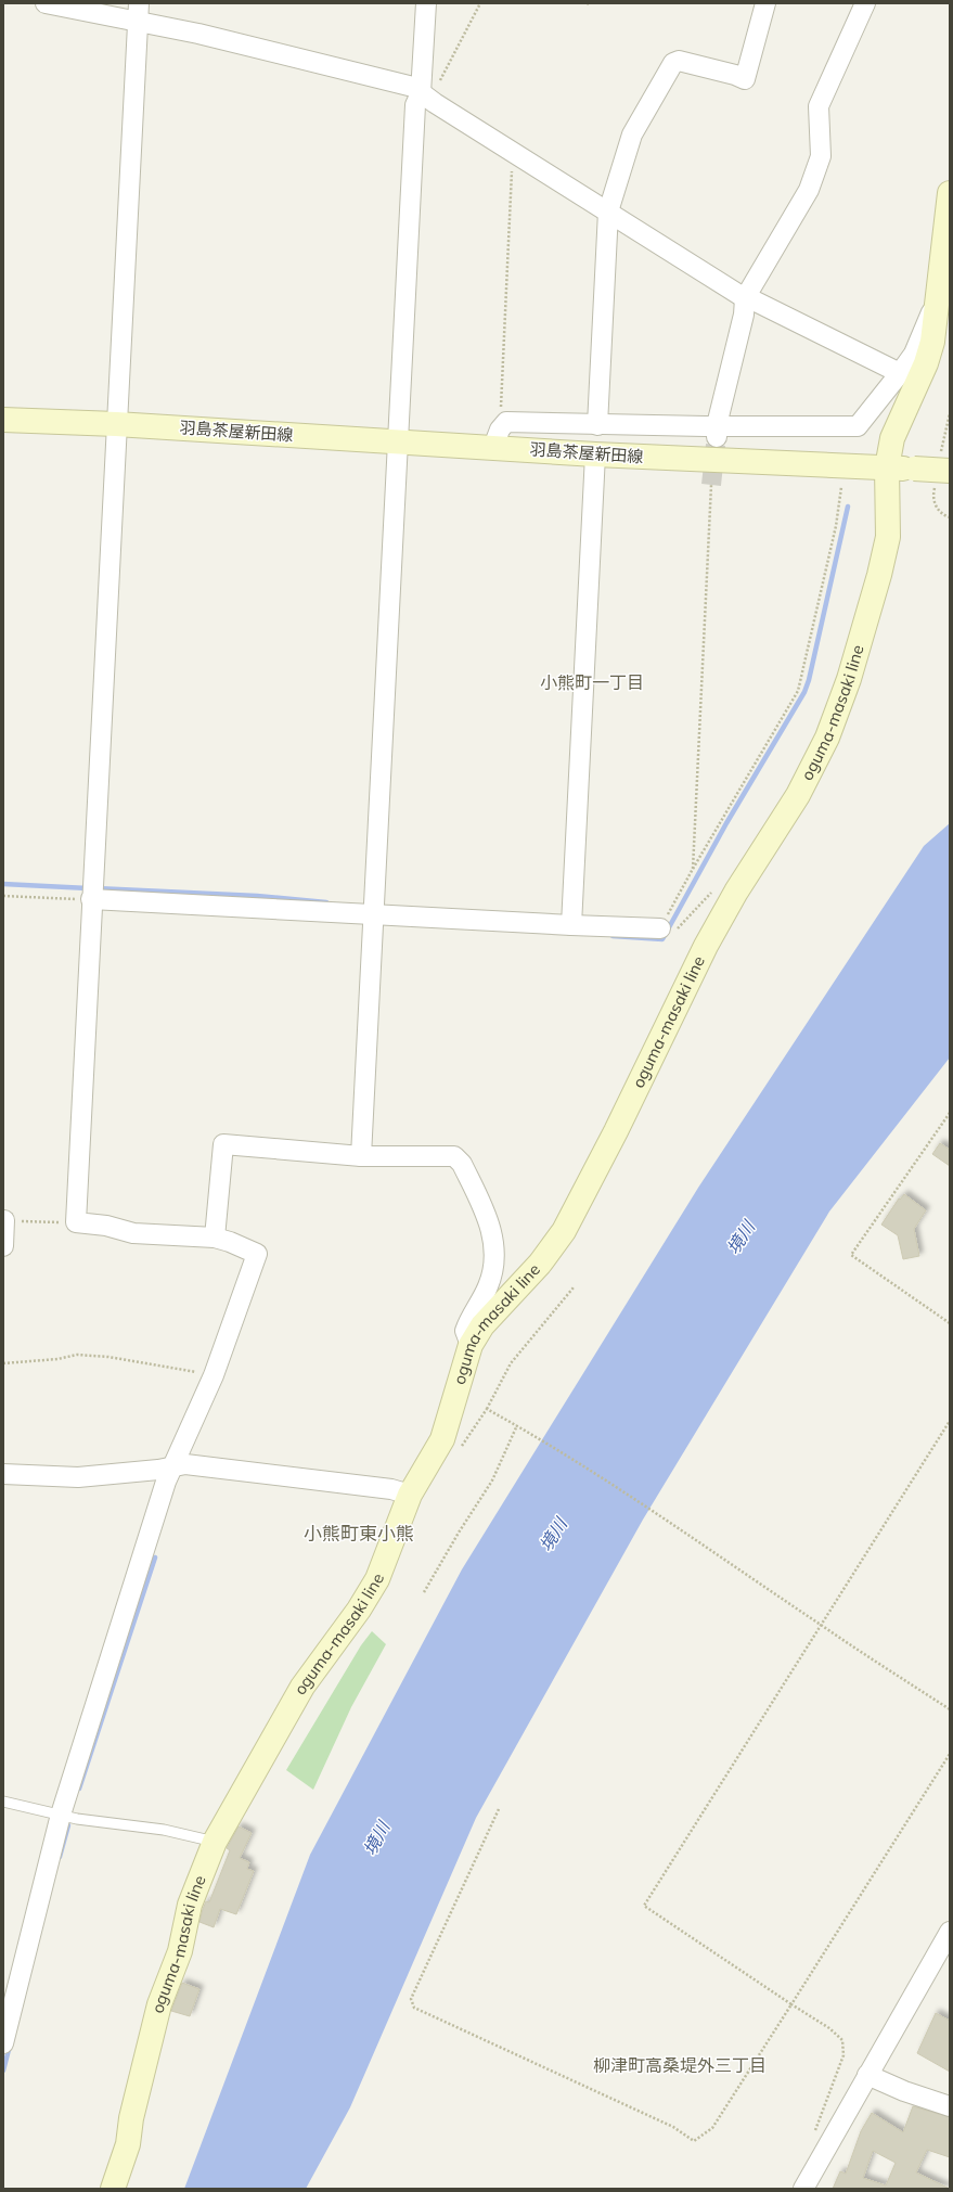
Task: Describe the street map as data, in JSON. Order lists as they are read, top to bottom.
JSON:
{
  "streets": {
    "main road": ["羽島茶屋新田線", "oguma-masaki line"]
  },
  "crossings": [
    ["羽島茶屋新田線", "oguma-masaki line"]
  ],
  "districts": ["小熊町一丁目", "小熊町東小熊", "柳津町高桑堤外三丁目"],
  "water": ["境川"]
}
